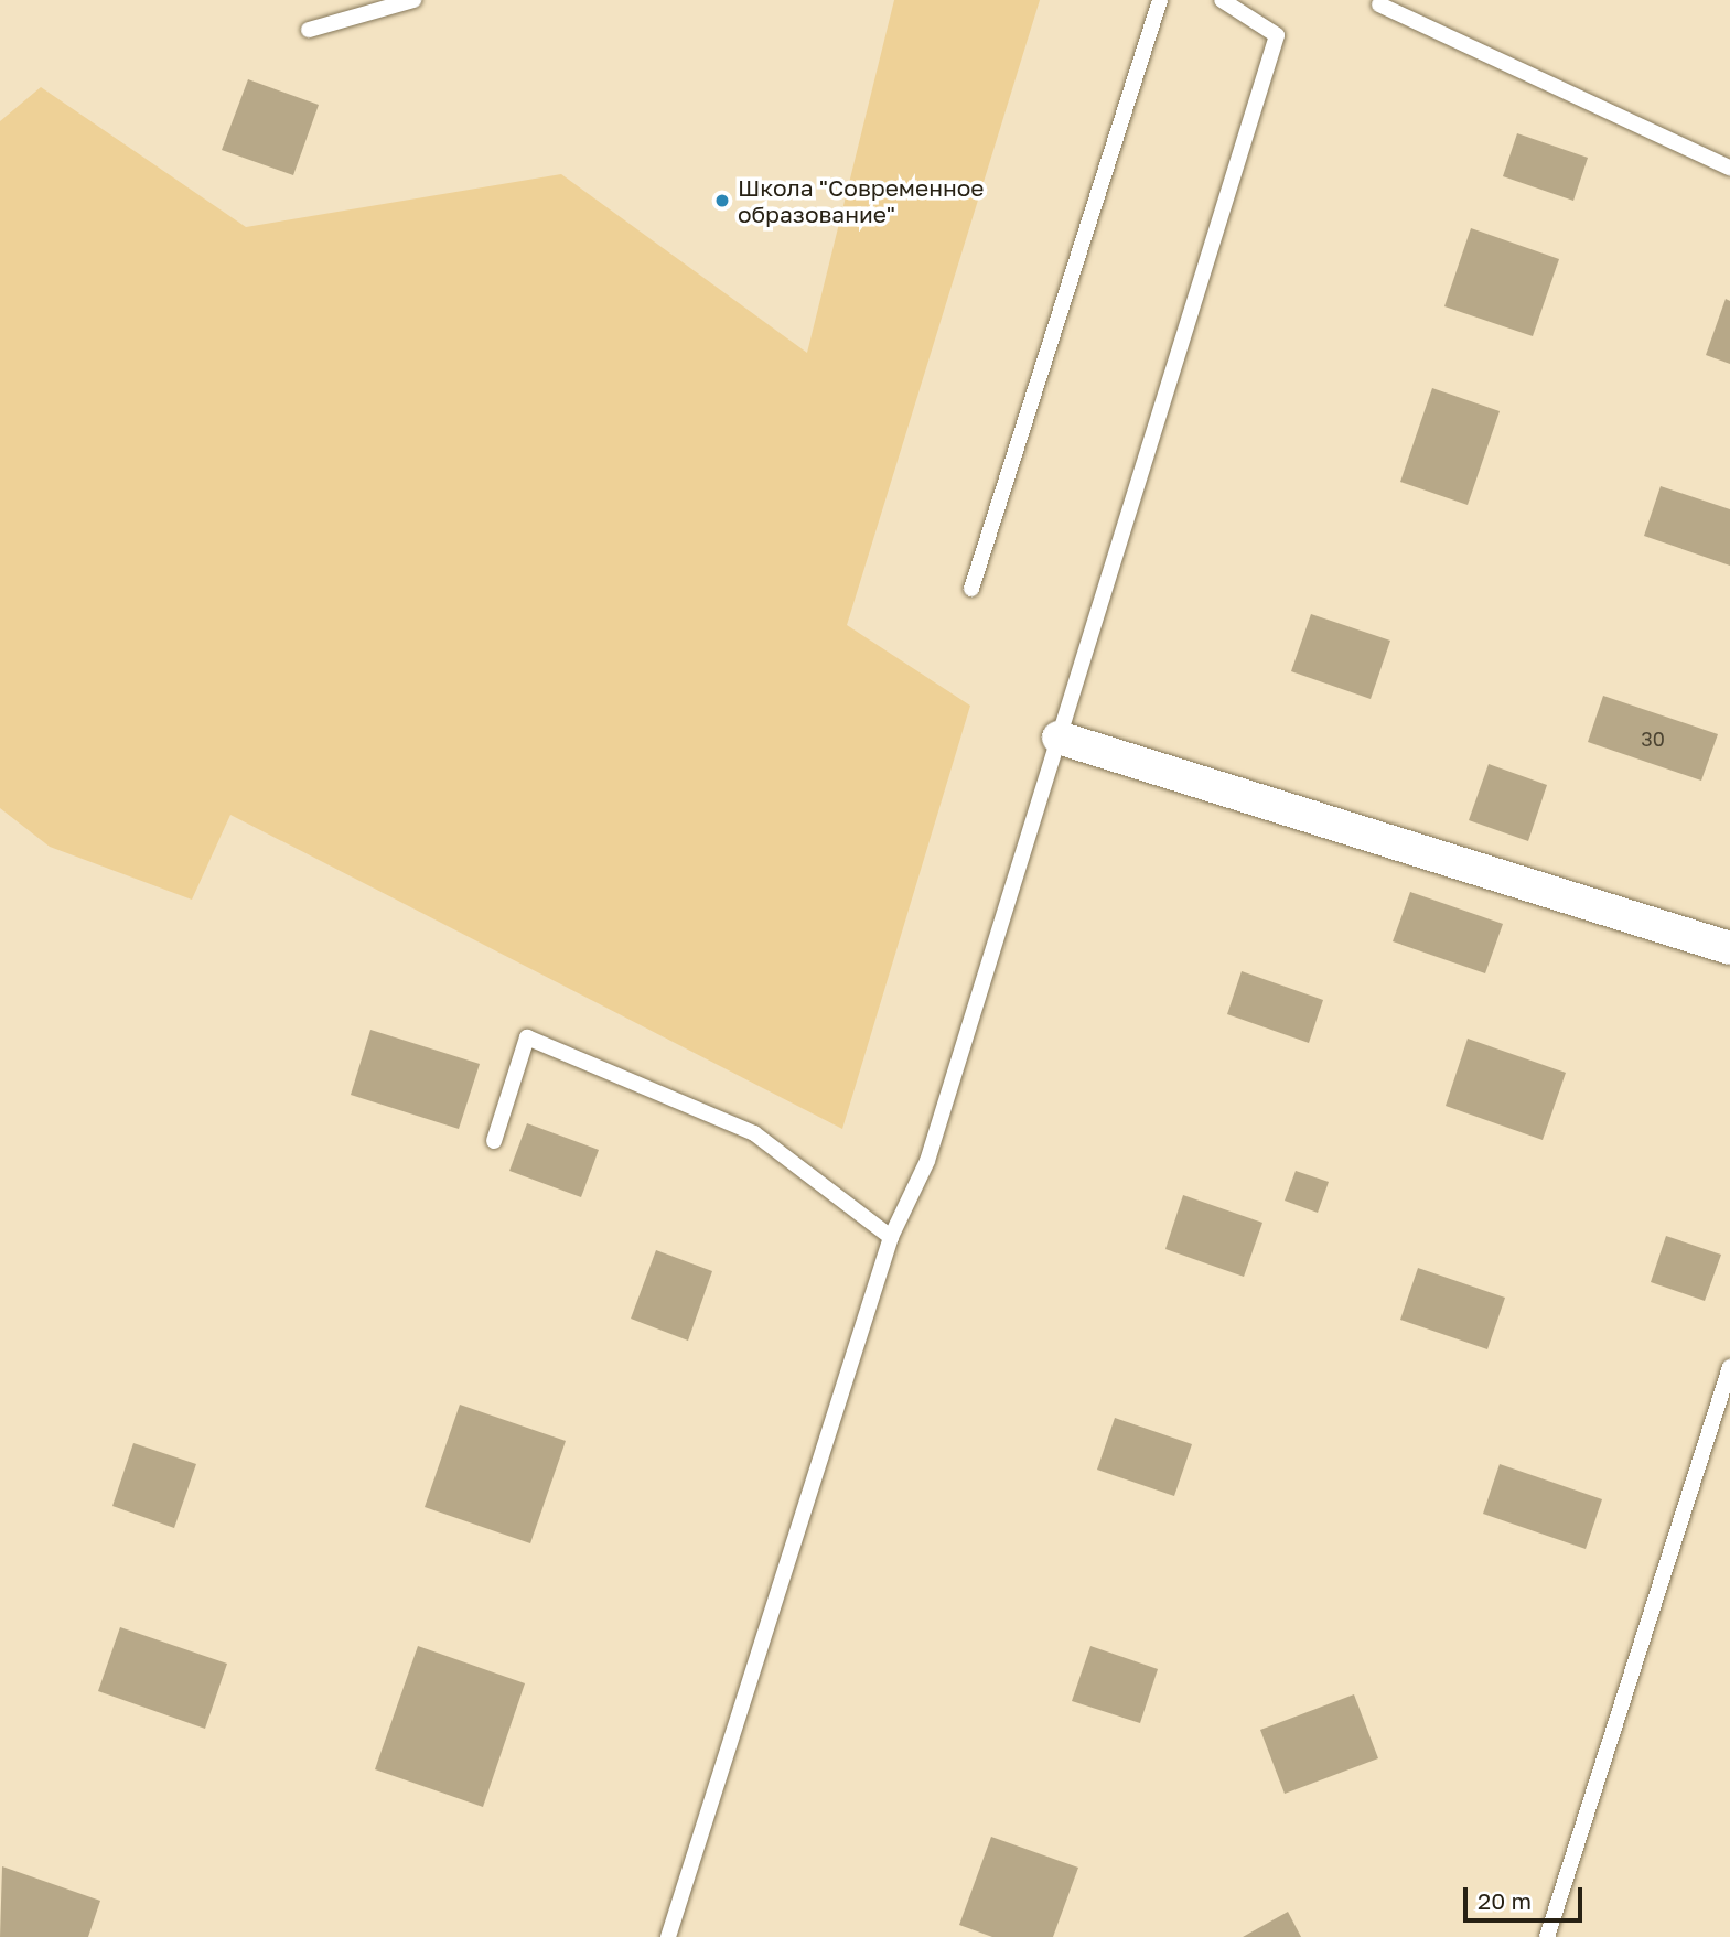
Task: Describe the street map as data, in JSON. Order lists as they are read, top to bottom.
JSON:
{
  "places": ["Школа \"Современное образование\""],
  "house_numbers": ["30"],
  "scale_bar": "20 m"
}
